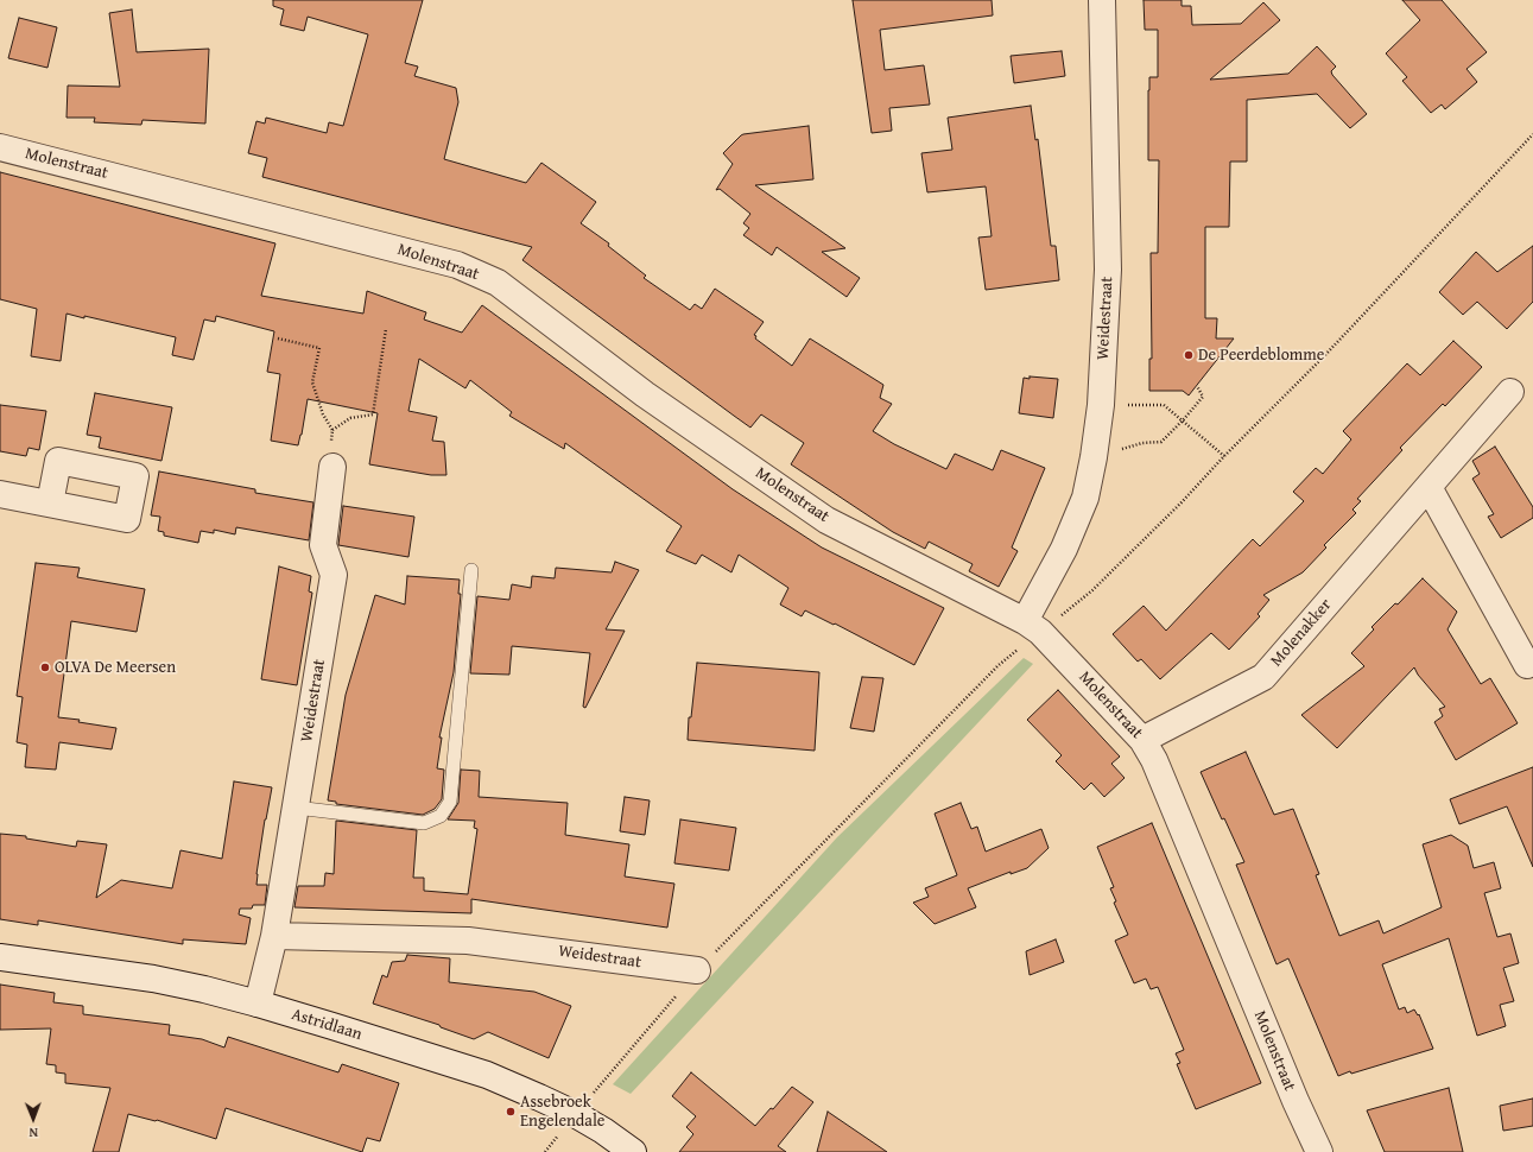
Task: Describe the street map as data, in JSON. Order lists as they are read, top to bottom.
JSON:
{
  "streets": {
    "street": [
      "Molenstraat",
      "Weidestraat",
      "Molenakker",
      "Astridlaan"
    ]
  },
  "crossings": [
    ["Molenstraat", "Weidestraat"],
    ["Molenstraat", "Molenakker"],
    ["Weidestraat", "Astridlaan"]
  ],
  "places": ["De Peerdeblomme", "OLVA De Meersen", "Assebroek Engelendale"],
  "north": "bottom"
}
